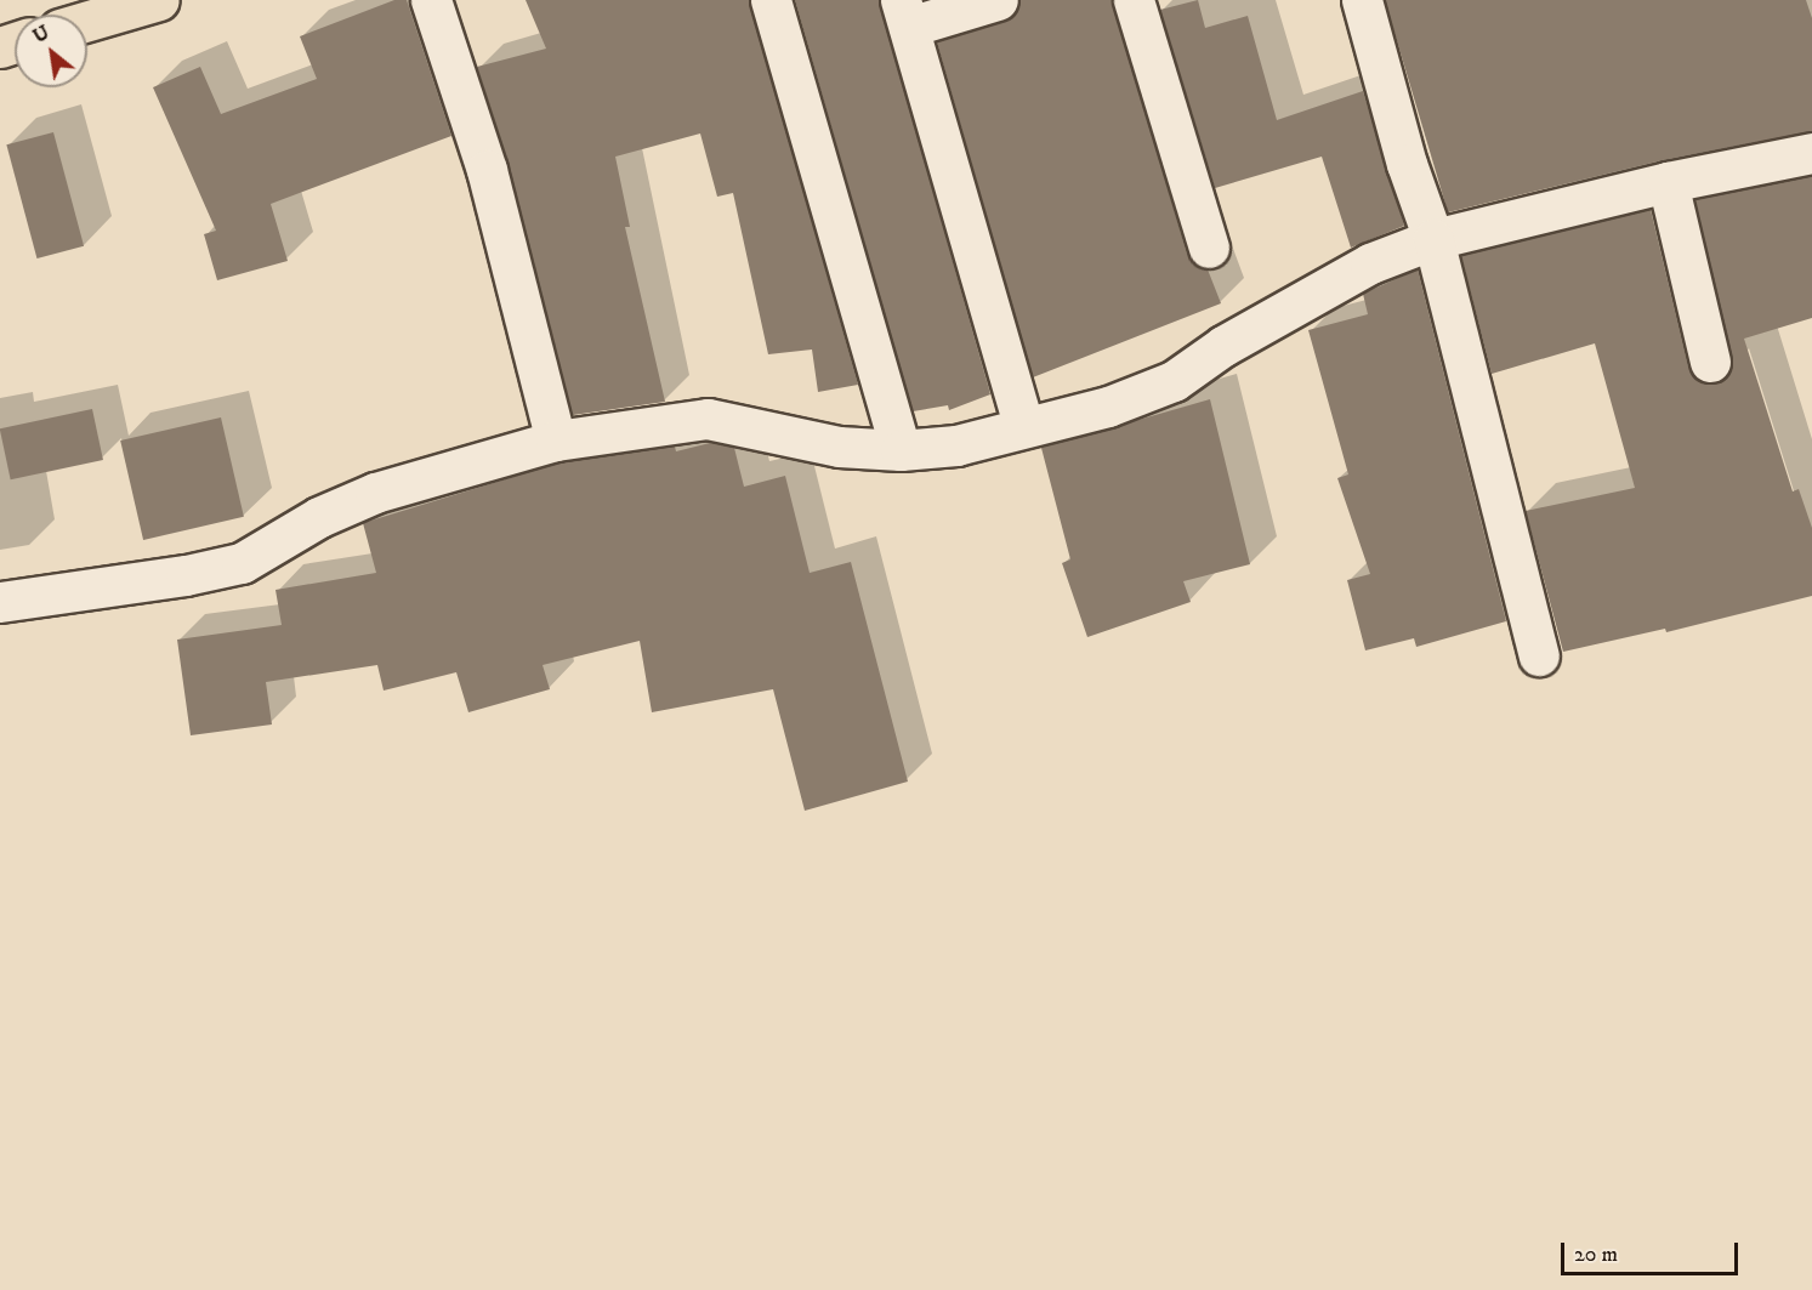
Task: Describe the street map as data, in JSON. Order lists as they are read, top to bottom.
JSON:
{
  "scale_bar": "20 m",
  "north": "top left"
}
